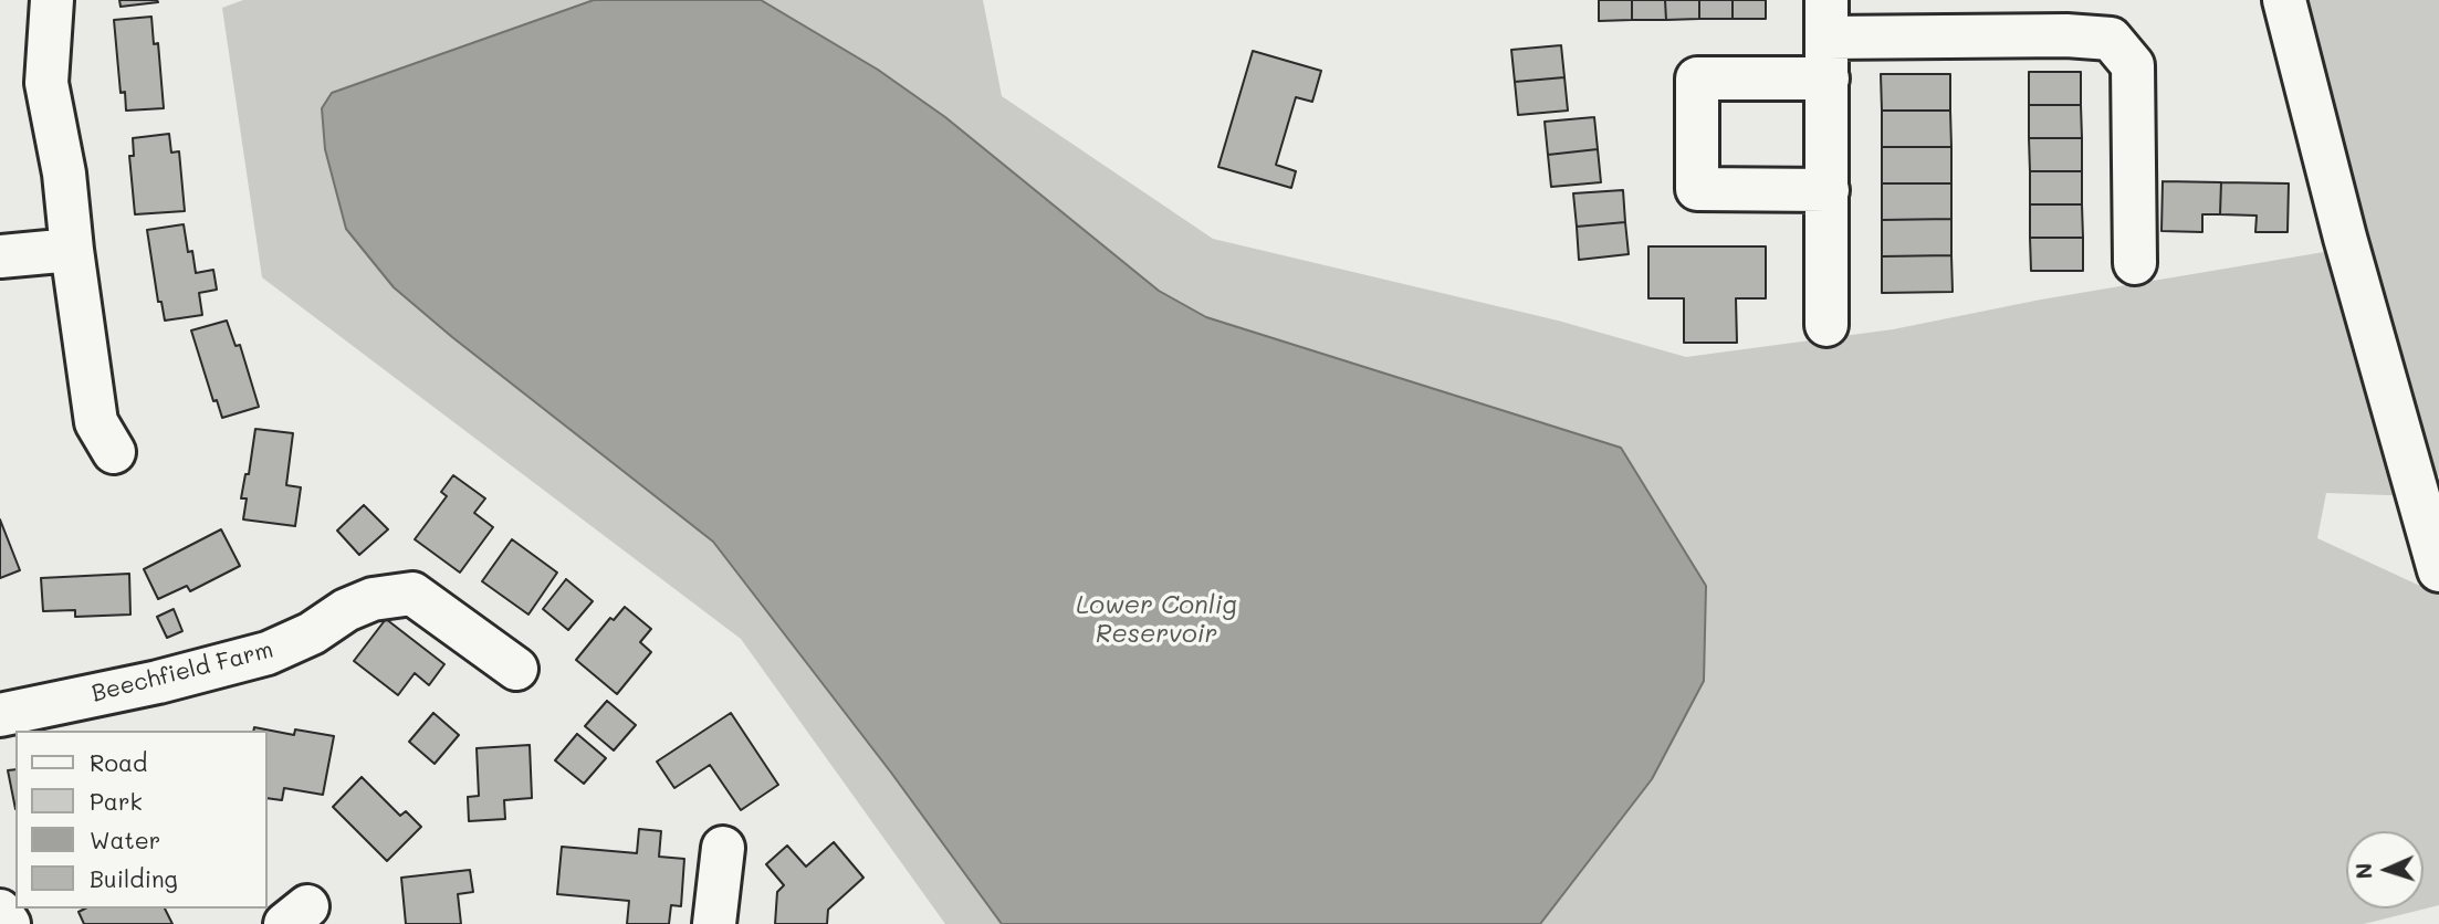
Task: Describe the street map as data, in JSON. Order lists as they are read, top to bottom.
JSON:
{
  "streets": {
    "street": ["Beechfield Farm"]
  },
  "water": ["Lower Conlig Reservoir"],
  "legend": [
    "Road",
    "Park",
    "Water",
    "Building"
  ],
  "north": "left"
}
